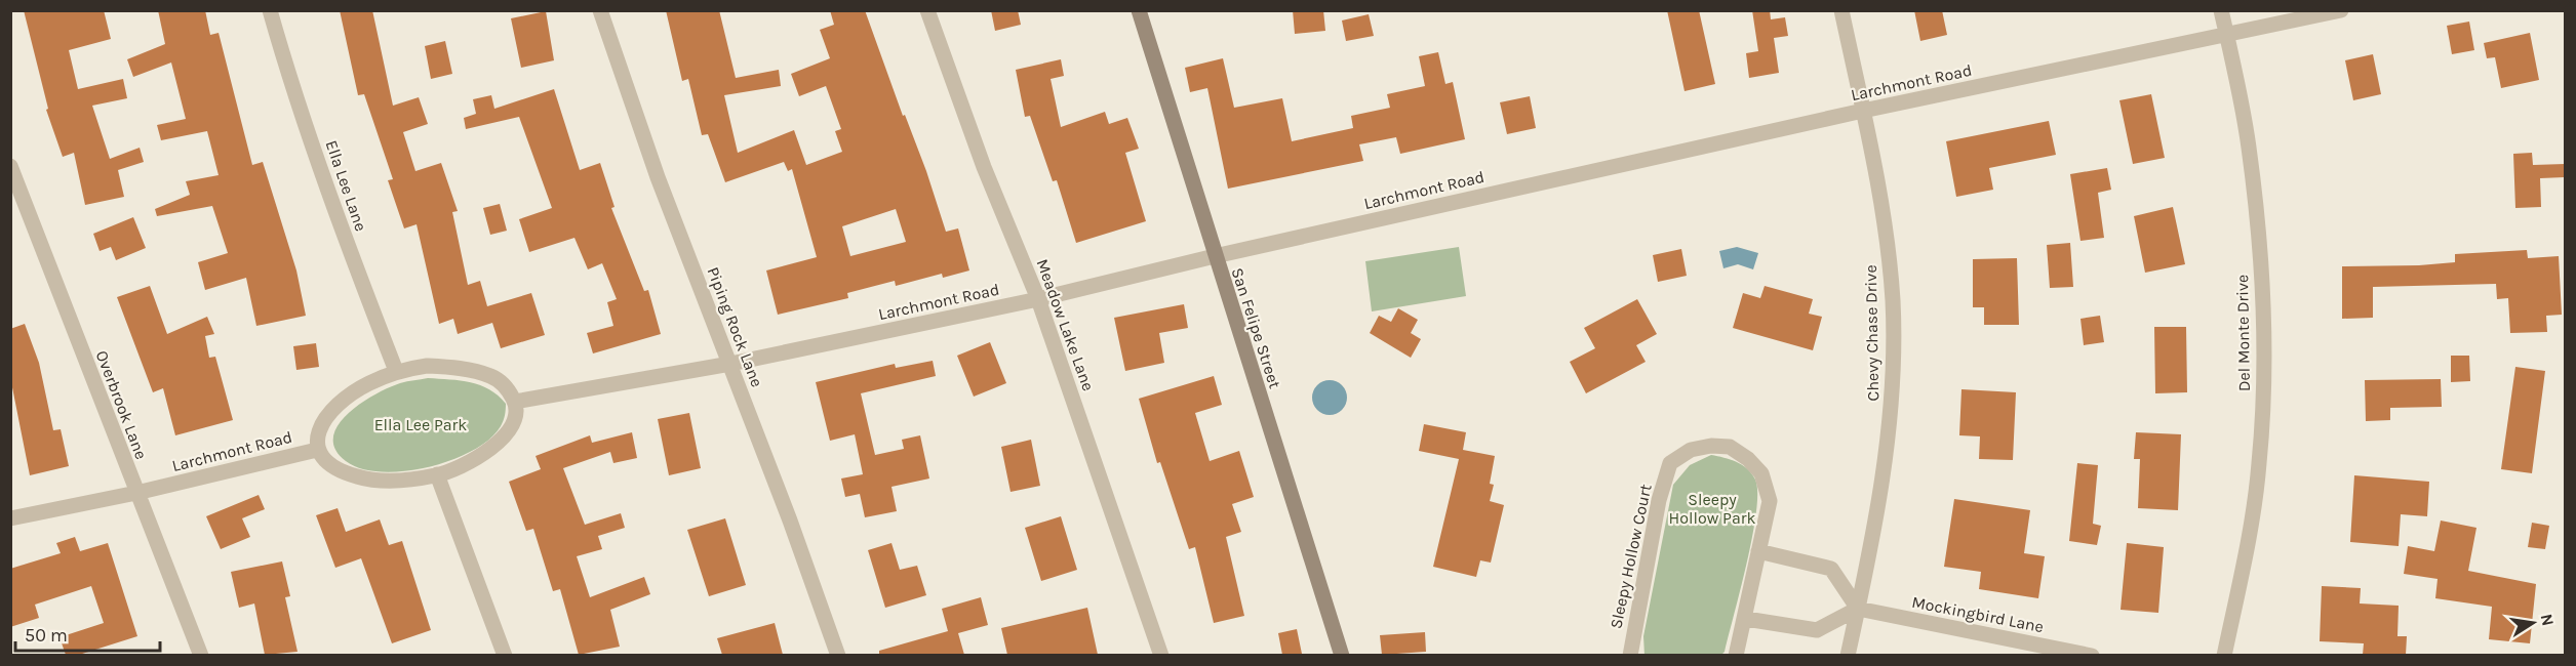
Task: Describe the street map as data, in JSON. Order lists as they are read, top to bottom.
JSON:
{
  "streets": {
    "main road": ["San Felipe Street"],
    "street": [
      "Larchmont Road",
      "Ella Lee Lane",
      "Meadow Lake Lane",
      "Piping Rock Lane",
      "Chevy Chase Drive",
      "Del Monte Drive",
      "Overbrook Lane",
      "Sleepy Hollow Court",
      "Mockingbird Lane"
    ]
  },
  "crossings": [
    ["Larchmont Road", "Meadow Lake Lane"],
    ["Larchmont Road", "Piping Rock Lane"],
    ["Larchmont Road", "San Felipe Street"],
    ["Larchmont Road", "Chevy Chase Drive"],
    ["Larchmont Road", "Del Monte Drive"],
    ["Larchmont Road", "Overbrook Lane"],
    ["Chevy Chase Drive", "Mockingbird Lane"]
  ],
  "parks": ["Ella Lee Park", "Sleepy Hollow Park"],
  "scale_bar": "50 m",
  "north": "right"
}
